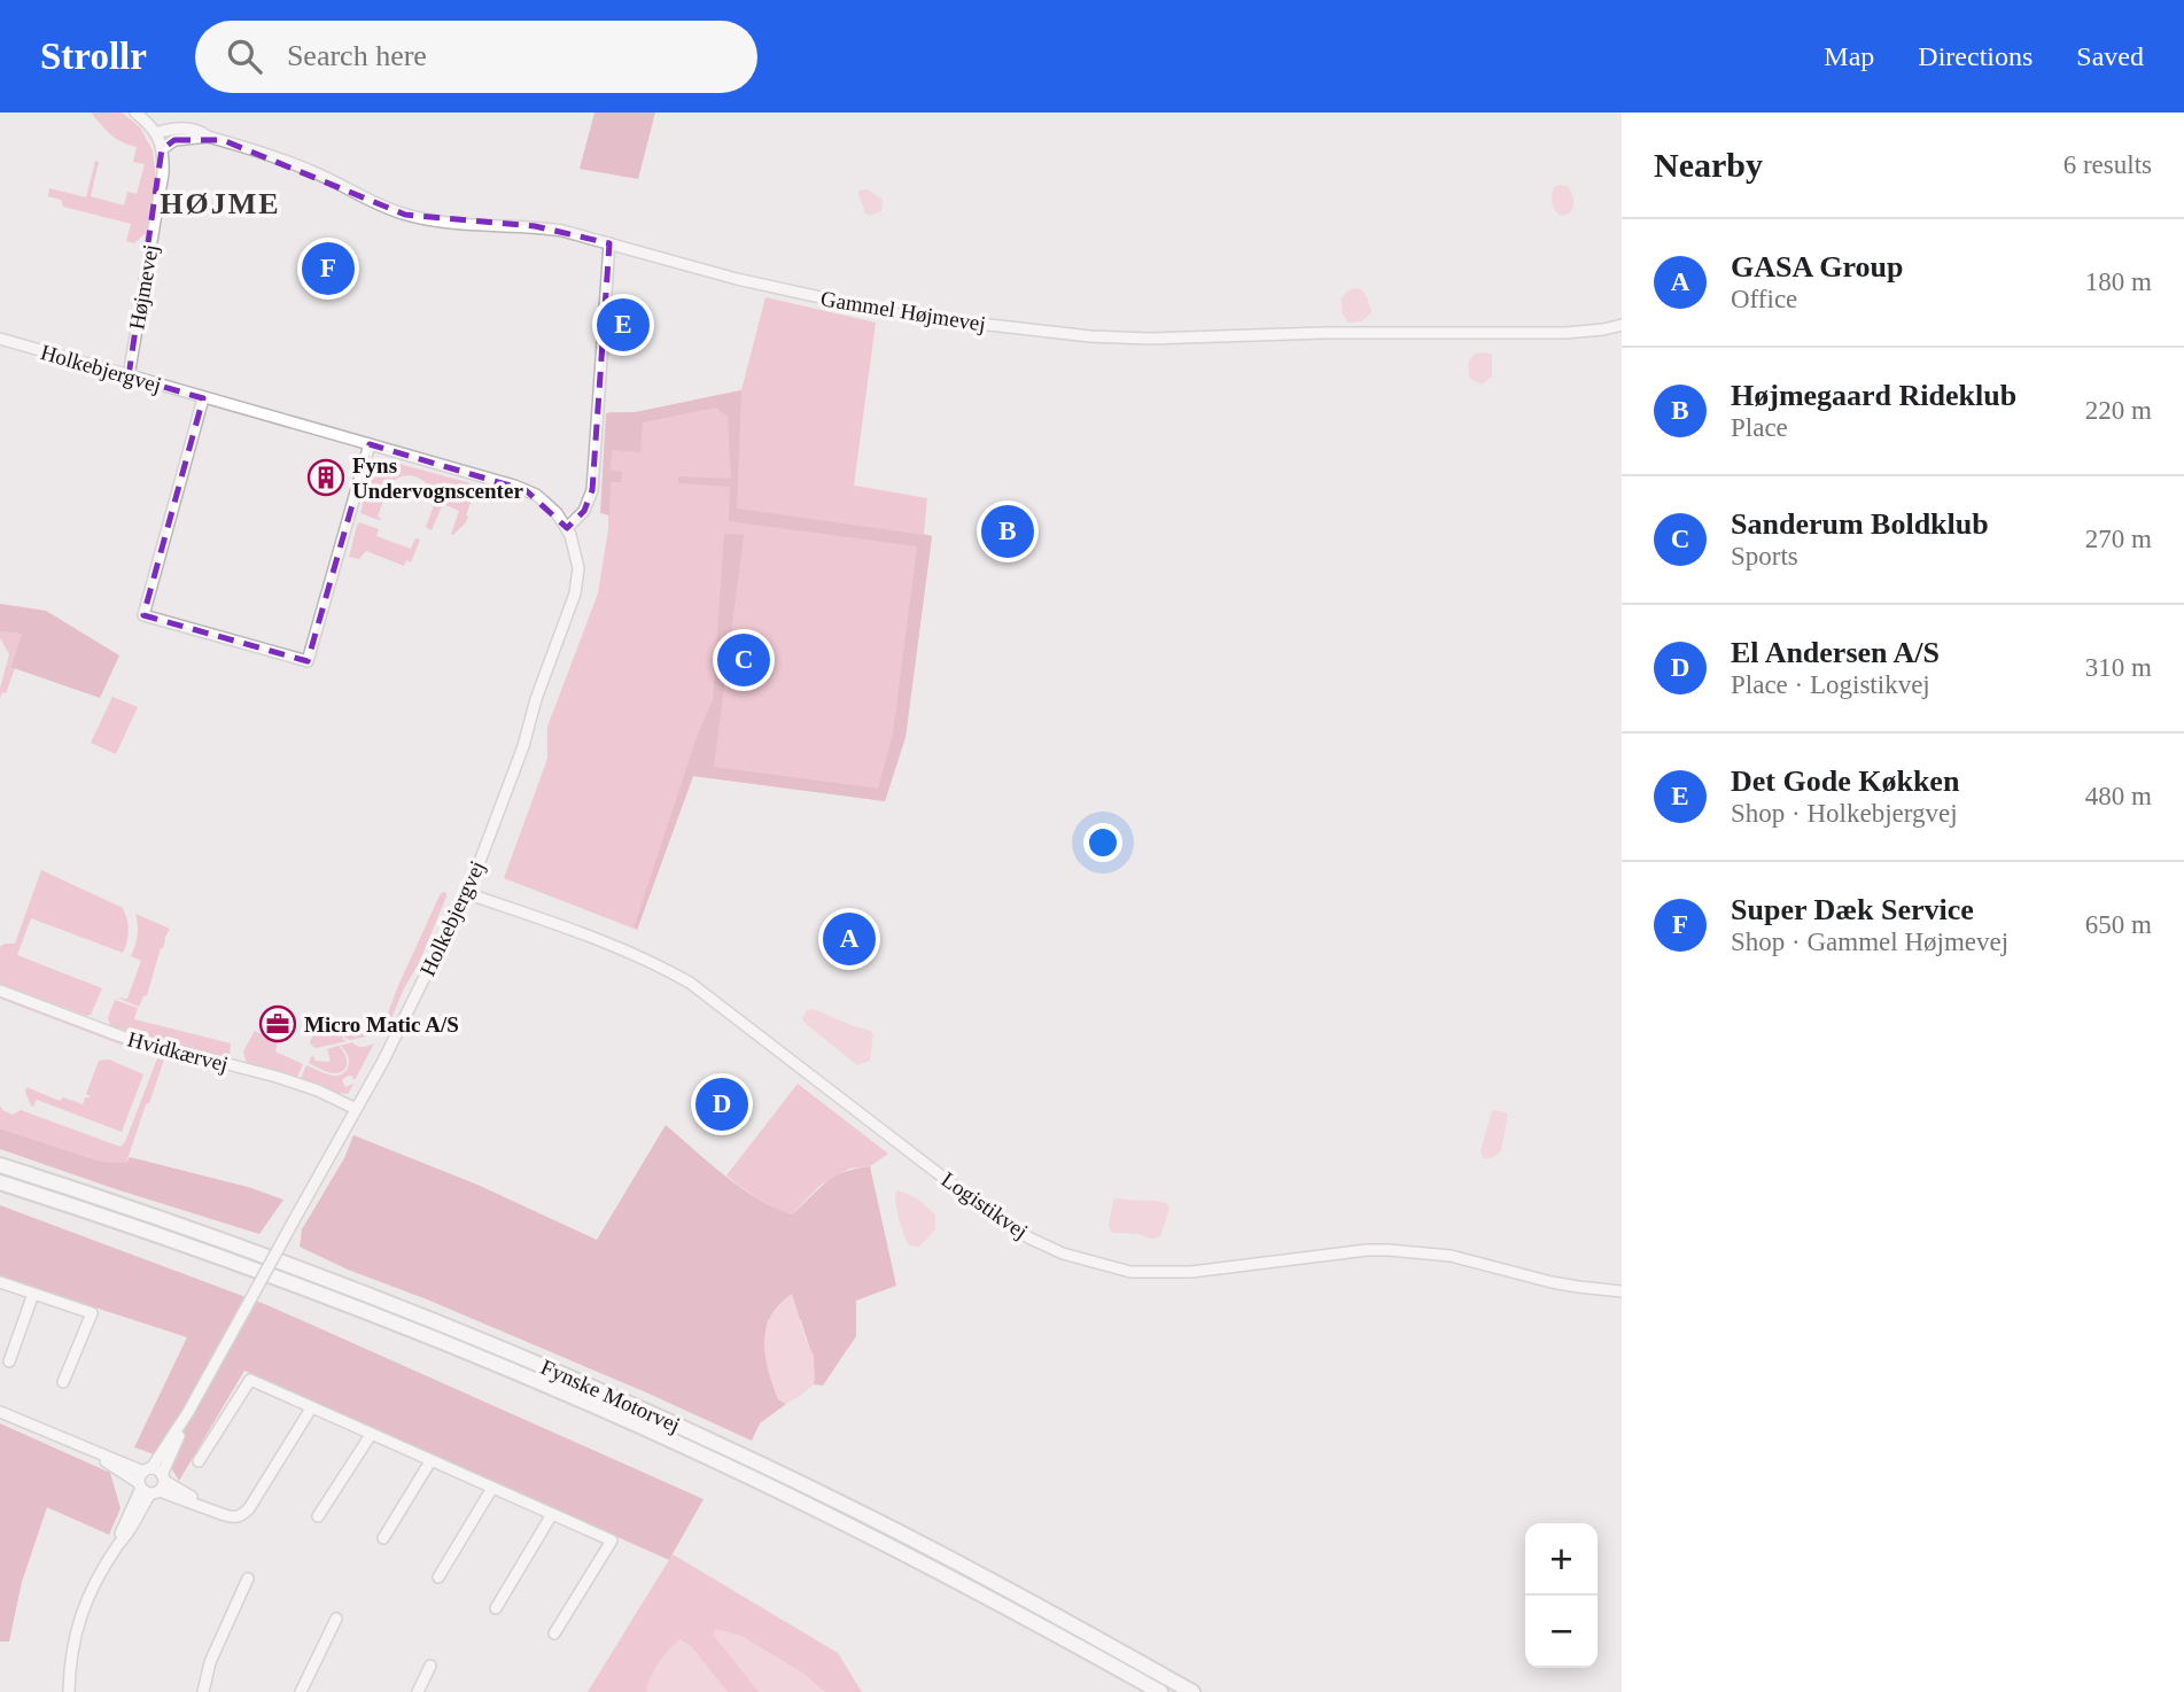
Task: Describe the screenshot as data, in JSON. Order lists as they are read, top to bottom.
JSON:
{
  "streets": {
    "highway": ["Fynske Motorvej"],
    "street": [
      "Højmevej",
      "Gammel Højmevej",
      "Holkebjergvej",
      "Hvidkærvej",
      "Logistikvej"
    ]
  },
  "crossings": [
    ["Højmevej", "Gammel Højmevej"],
    ["Højmevej", "Holkebjergvej"],
    ["Holkebjergvej", "Hvidkærvej"],
    ["Holkebjergvej", "Logistikvej"]
  ],
  "districts": ["HØJME"],
  "places": {
    "building": ["Fyns Undervognscenter"],
    "office": ["Micro Matic A/S"]
  },
  "page": {
    "header": "Strollr",
    "search": "Search here",
    "nav": ["Map", "Directions", "Saved"],
    "heading": ["Nearby", "6 results"],
    "list": [
      {
        "mark": "A",
        "name": "GASA Group",
        "note": "Office",
        "value": "180 m"
      },
      {
        "mark": "B",
        "name": "Højmegaard Rideklub",
        "note": "Place",
        "value": "220 m"
      },
      {
        "mark": "C",
        "name": "Sanderum Boldklub",
        "note": "Sports",
        "value": "270 m"
      },
      {
        "mark": "D",
        "name": "El Andersen A/S",
        "note": "Place · Logistikvej",
        "value": "310 m"
      },
      {
        "mark": "E",
        "name": "Det Gode Køkken",
        "note": "Shop · Holkebjergvej",
        "value": "480 m"
      },
      {
        "mark": "F",
        "name": "Super Dæk Service",
        "note": "Shop · Gammel Højmevej",
        "value": "650 m"
      }
    ],
    "pins": [
      "F",
      "E",
      "B",
      "C",
      "A",
      "D"
    ],
    "map_buttons": ["+", "−"]
  }
}
